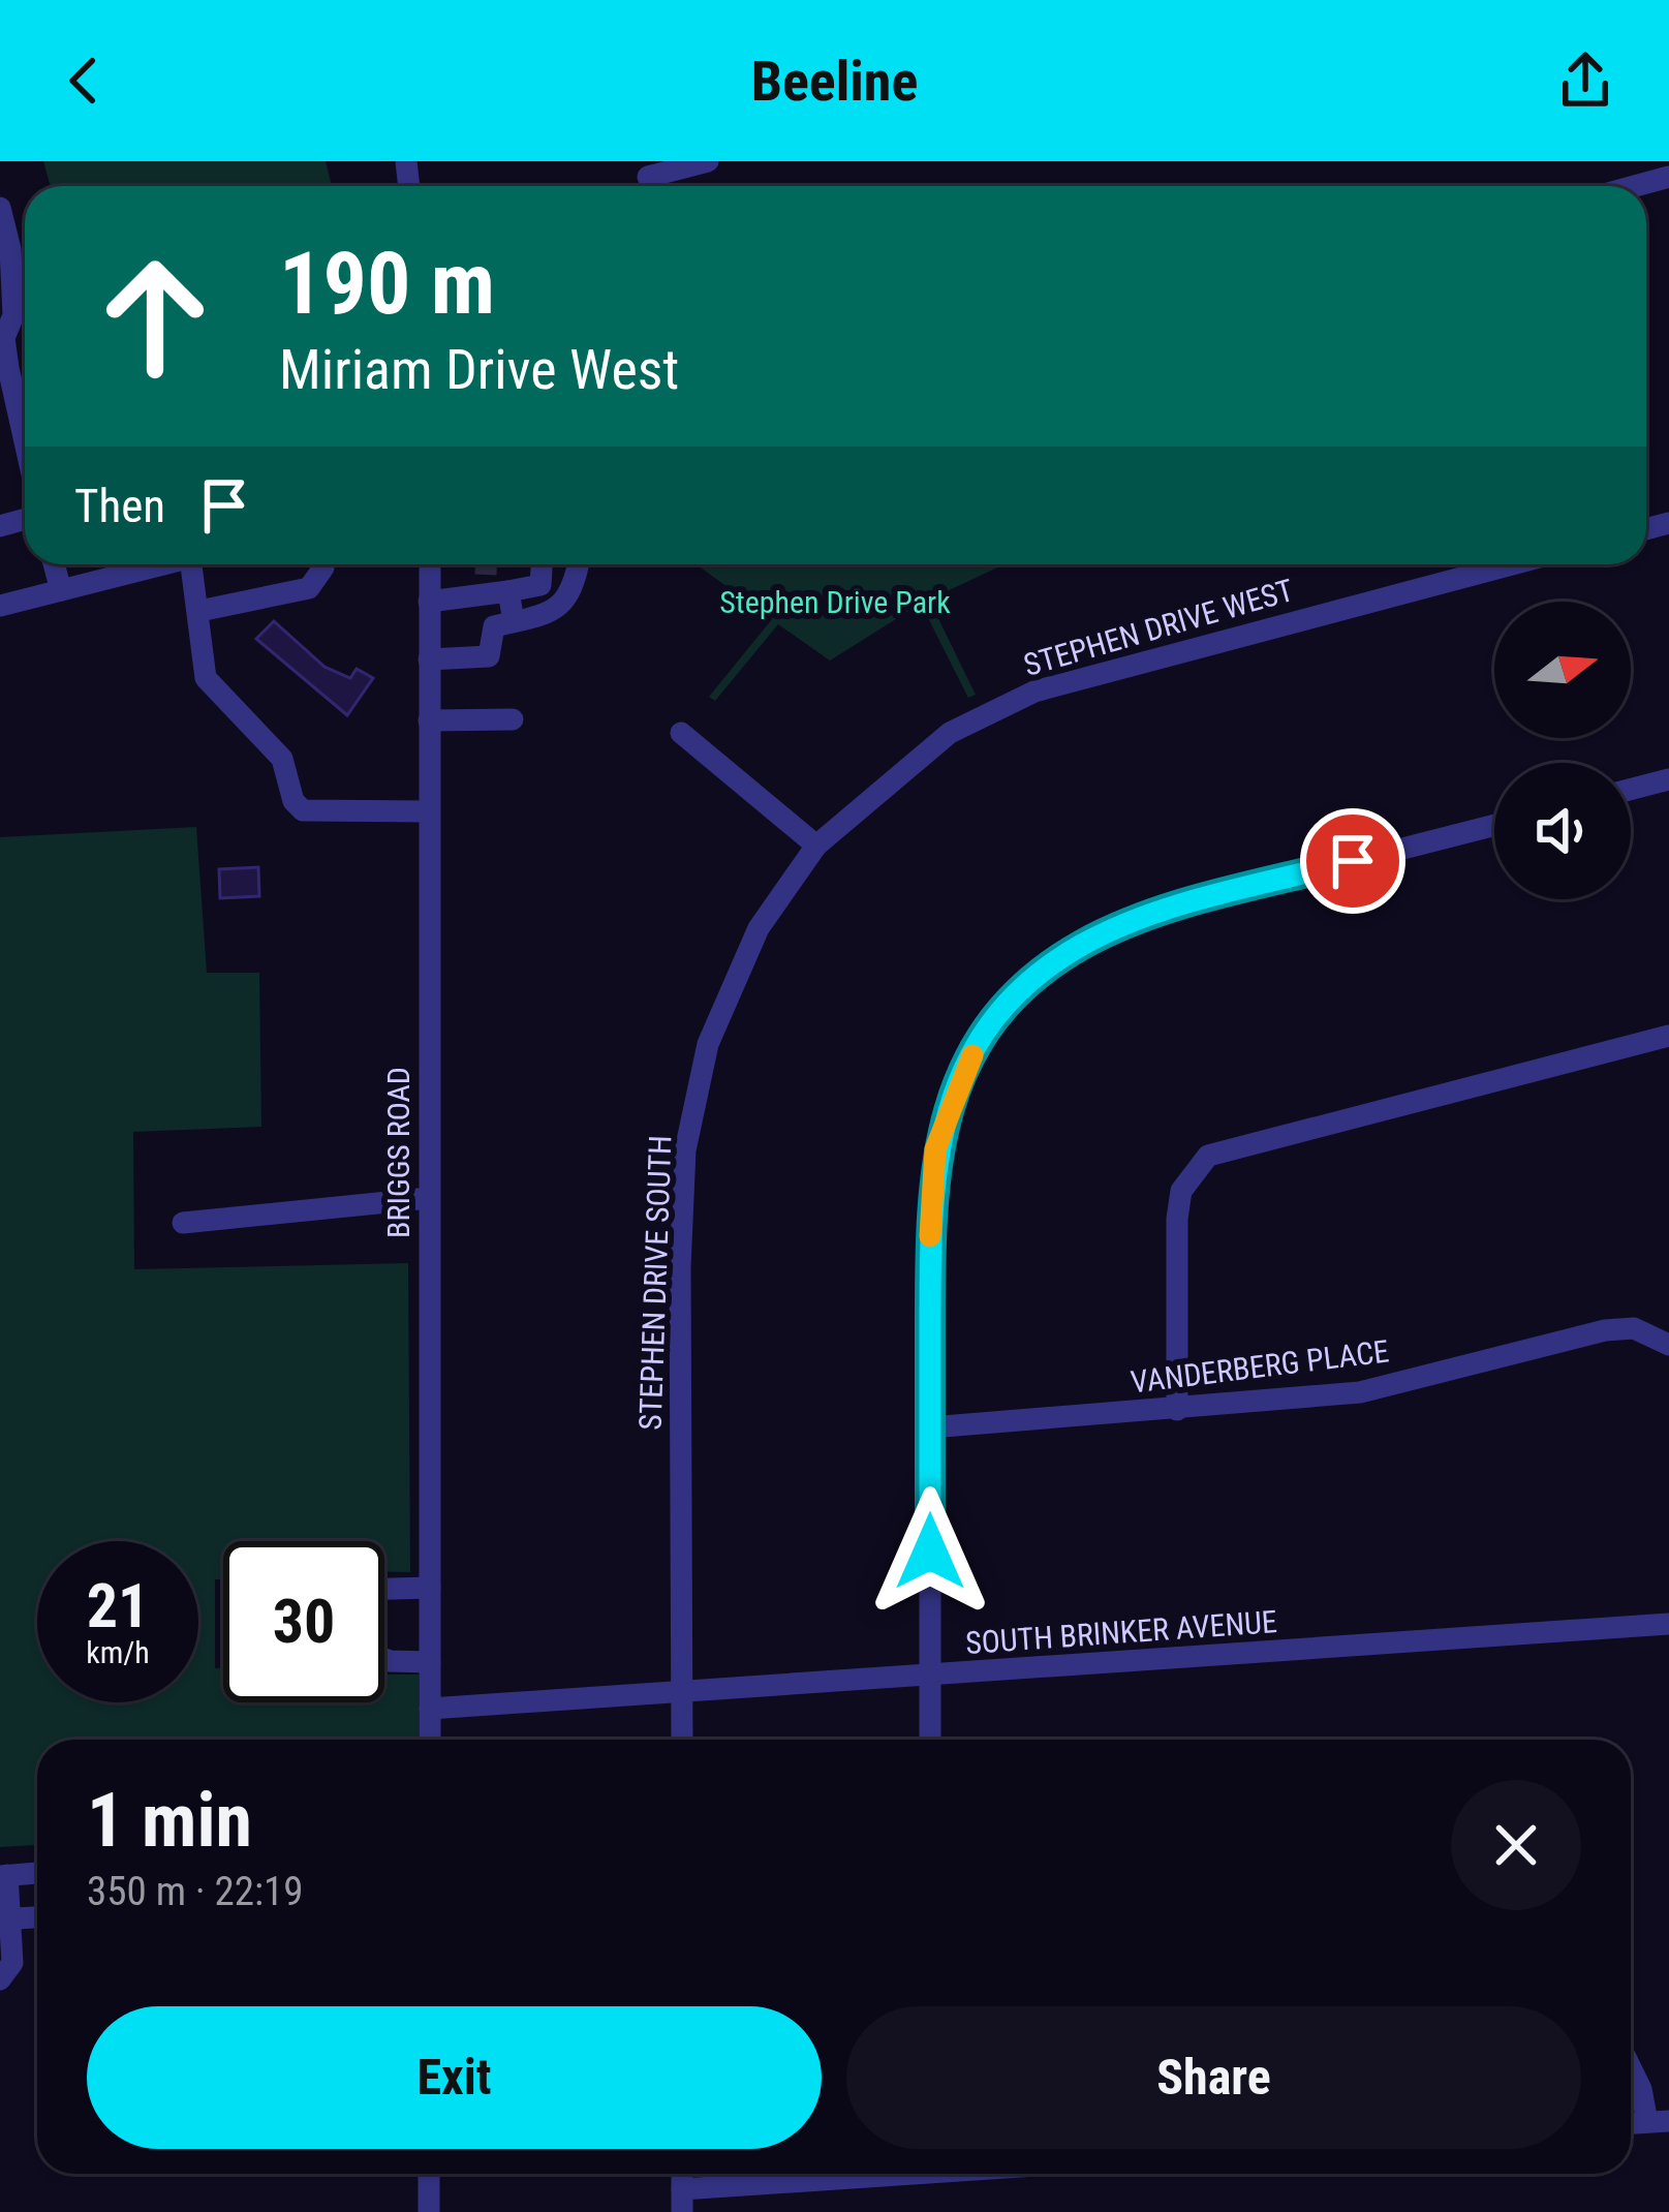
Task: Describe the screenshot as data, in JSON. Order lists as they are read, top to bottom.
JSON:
{
  "streets": {
    "street": [
      "STEPHEN DRIVE WEST",
      "BRIGGS ROAD",
      "STEPHEN DRIVE SOUTH",
      "VANDERBERG PLACE",
      "SOUTH BRINKER AVENUE"
    ]
  },
  "crossings": [
    ["STEPHEN DRIVE WEST", "STEPHEN DRIVE SOUTH"],
    ["BRIGGS ROAD", "SOUTH BRINKER AVENUE"],
    ["STEPHEN DRIVE SOUTH", "SOUTH BRINKER AVENUE"]
  ],
  "parks": ["Stephen Drive Park"],
  "north": "right",
  "page": {
    "header": "Beeline",
    "turn": ["190 m", "Miriam Drive West"],
    "then": "Then",
    "speed": "21 km/h",
    "limit": "30",
    "heading": ["1 min", "350 m · 22:19"],
    "buttons": ["Exit", "Share"]
  }
}
